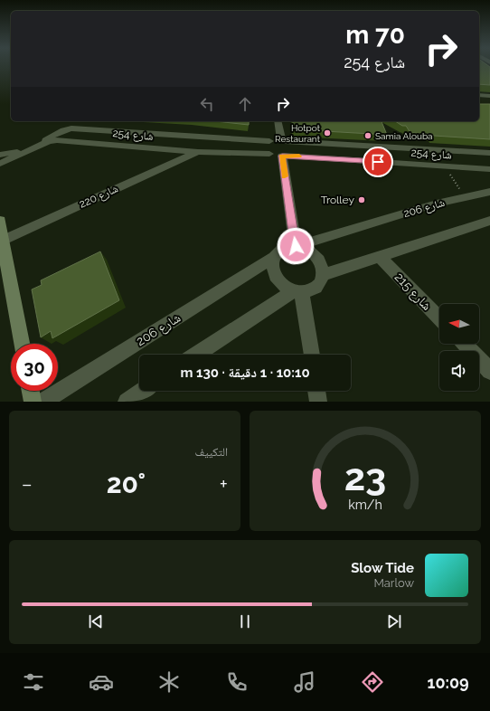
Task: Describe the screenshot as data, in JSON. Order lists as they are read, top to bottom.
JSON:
{
  "streets": {
    "street": [
      "شارع 254",
      "شارع 220",
      "شارع 206",
      "شارع 215"
    ]
  },
  "crossings": [
    ["شارع 254", "شارع 220"]
  ],
  "places": ["Hotpot Restaurant", "Samia Alouba", "Trolley"],
  "north": "left",
  "page": {
    "turn": ["70 m", "شارع 254"],
    "limit": "30",
    "trip": "10:10 · 1 دقيقة · 130 m",
    "tile": "التكييف",
    "heat": ["−", "20°", "+"],
    "song": ["Slow Tide", "Marlow"],
    "tabs": "10:09",
    "gauge": ["23", "km/h"]
  }
}
